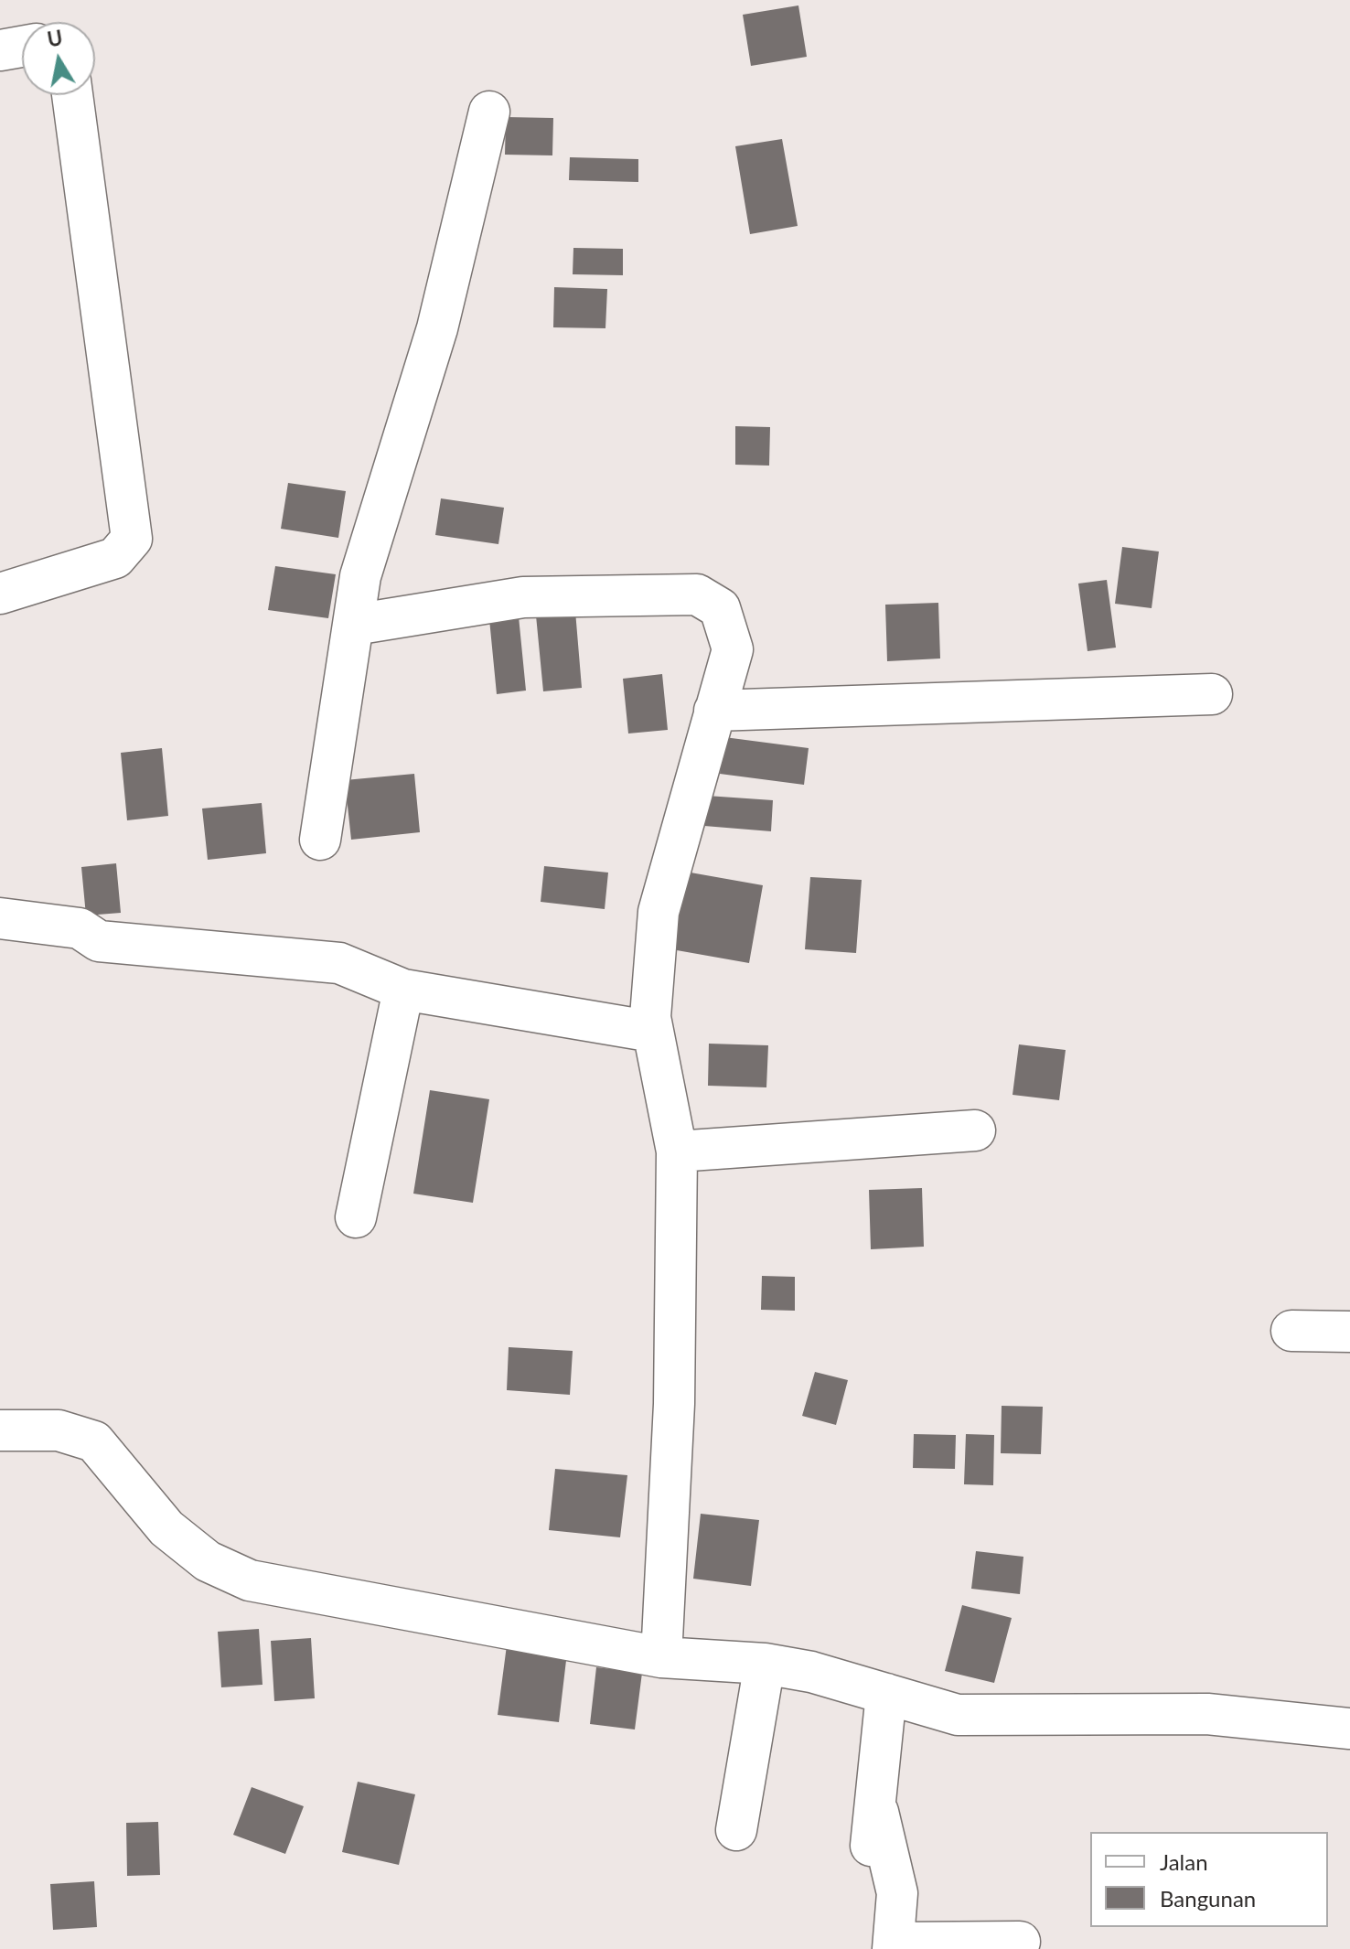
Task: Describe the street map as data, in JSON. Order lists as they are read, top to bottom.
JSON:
{
  "legend": ["Jalan", "Bangunan"],
  "north": "top"
}
